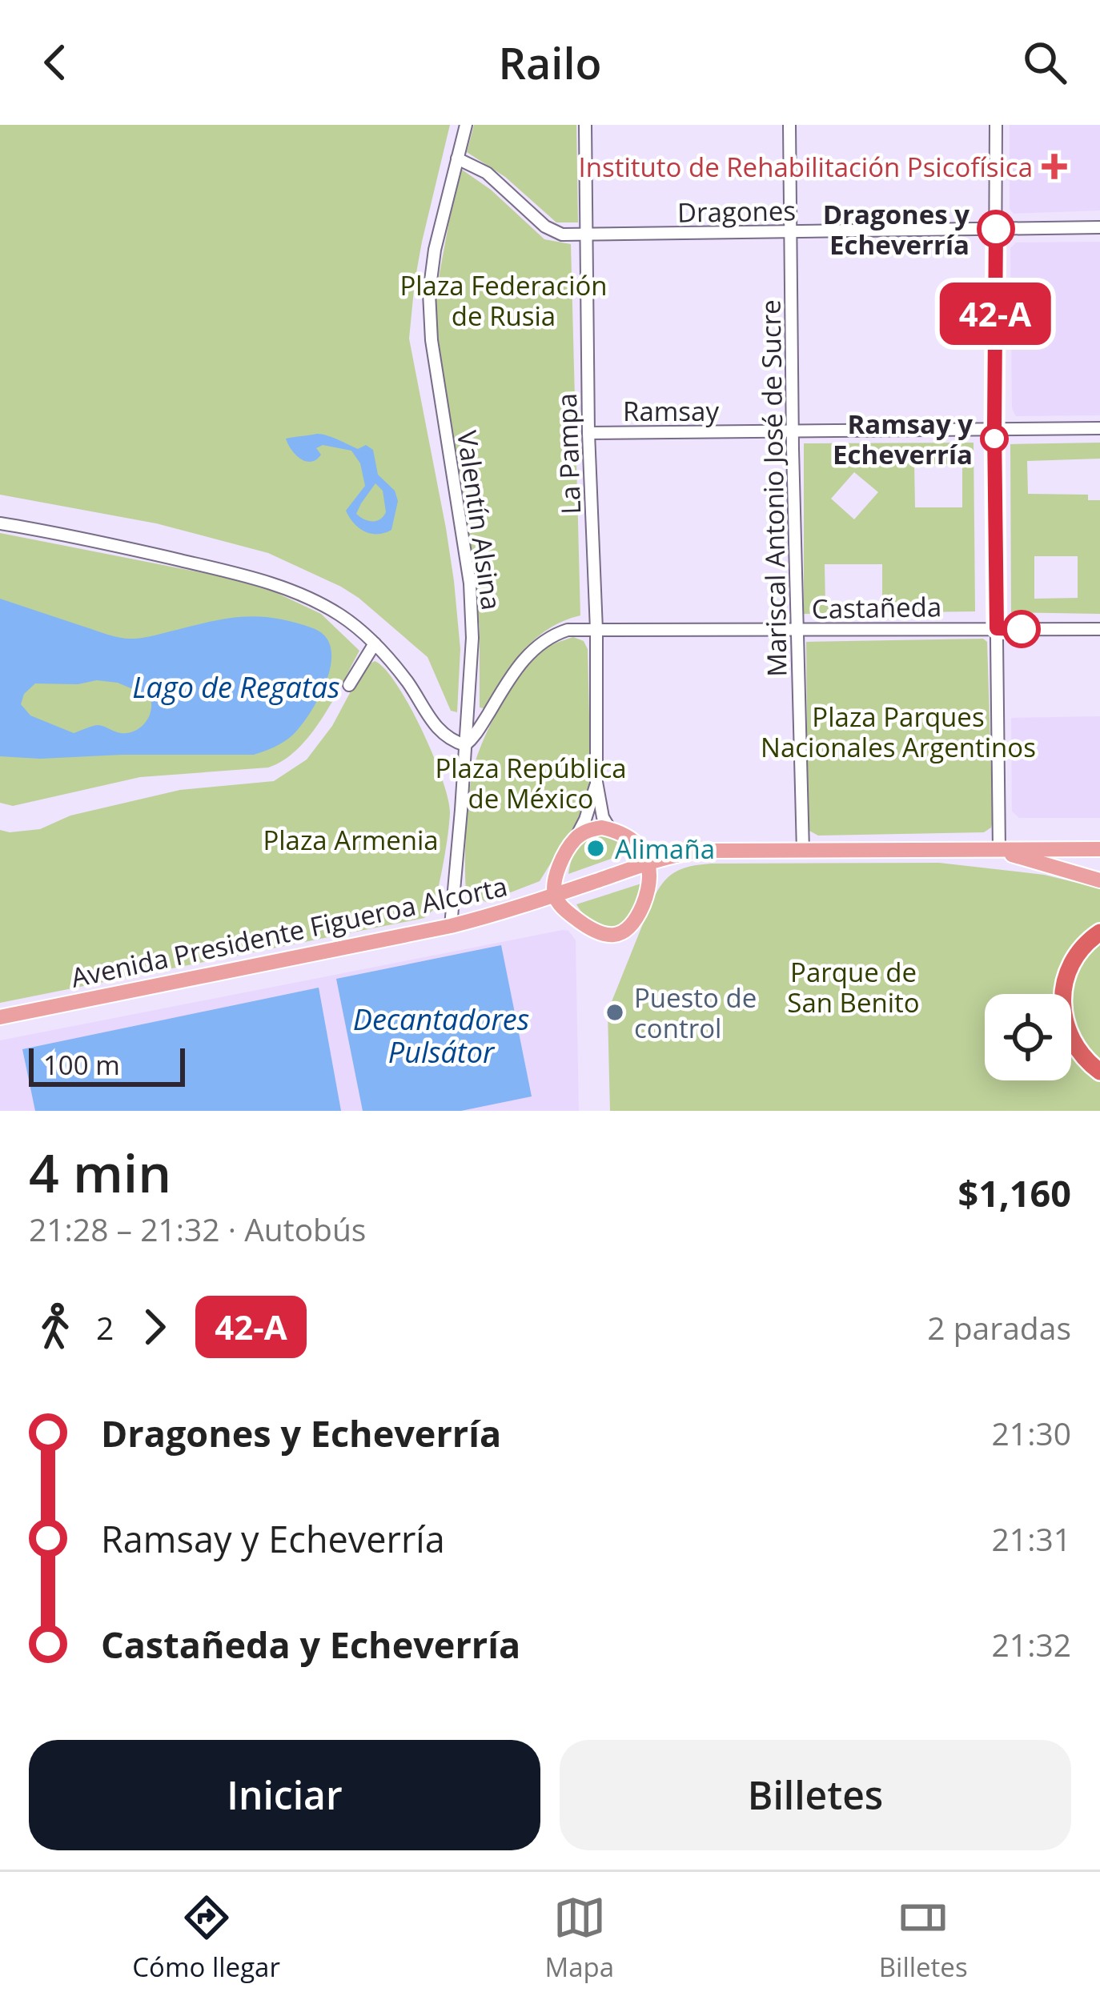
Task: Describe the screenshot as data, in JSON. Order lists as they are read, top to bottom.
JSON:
{
  "streets": {
    "main road": ["Avenida Presidente Figueroa Alcorta"],
    "street": [
      "Dragones",
      "Ramsay",
      "La Pampa",
      "Mariscal Antonio José de Sucre",
      "Valentín Alsina",
      "Castañeda"
    ]
  },
  "crossings": [
    ["Dragones", "La Pampa"],
    ["Dragones", "Mariscal Antonio José de Sucre"],
    ["Dragones", "Valentín Alsina"],
    ["Ramsay", "La Pampa"],
    ["Ramsay", "Mariscal Antonio José de Sucre"],
    ["La Pampa", "Castañeda"],
    ["Mariscal Antonio José de Sucre", "Castañeda"],
    ["Mariscal Antonio José de Sucre", "Avenida Presidente Figueroa Alcorta"],
    ["Valentín Alsina", "Castañeda"],
    ["Valentín Alsina", "Avenida Presidente Figueroa Alcorta"]
  ],
  "water": ["Lago de Regatas", "Decantadores Pulsátor"],
  "parks": [
    "Plaza Federación de Rusia",
    "Plaza Parques Nacionales Argentinos",
    "Plaza República de México",
    "Plaza Armenia",
    "Parque de San Benito"
  ],
  "places": {
    "health": ["Instituto de Rehabilitación Psicofísica"],
    "other": [
      "Dragones y Echeverría",
      "Ramsay y Echeverría",
      "Alimaña",
      "Puesto de control"
    ]
  },
  "lines": ["bus line 42-A"],
  "scale_bar": "100 m",
  "page": {
    "header": "Railo",
    "on_map": "42-A",
    "scale": "100 m",
    "heading": ["4 min", "21:28 – 21:32 · Autobús", "$1,160"],
    "legs": ["2", "42-A", "2 paradas"],
    "list": [
      {
        "name": "Dragones y Echeverría",
        "value": "21:30"
      },
      {
        "name": "Ramsay y Echeverría",
        "value": "21:31"
      },
      {
        "name": "Castañeda y Echeverría",
        "value": "21:32"
      }
    ],
    "buttons": ["Iniciar", "Billetes"],
    "tabs": ["Cómo llegar", "Mapa", "Billetes"]
  }
}
